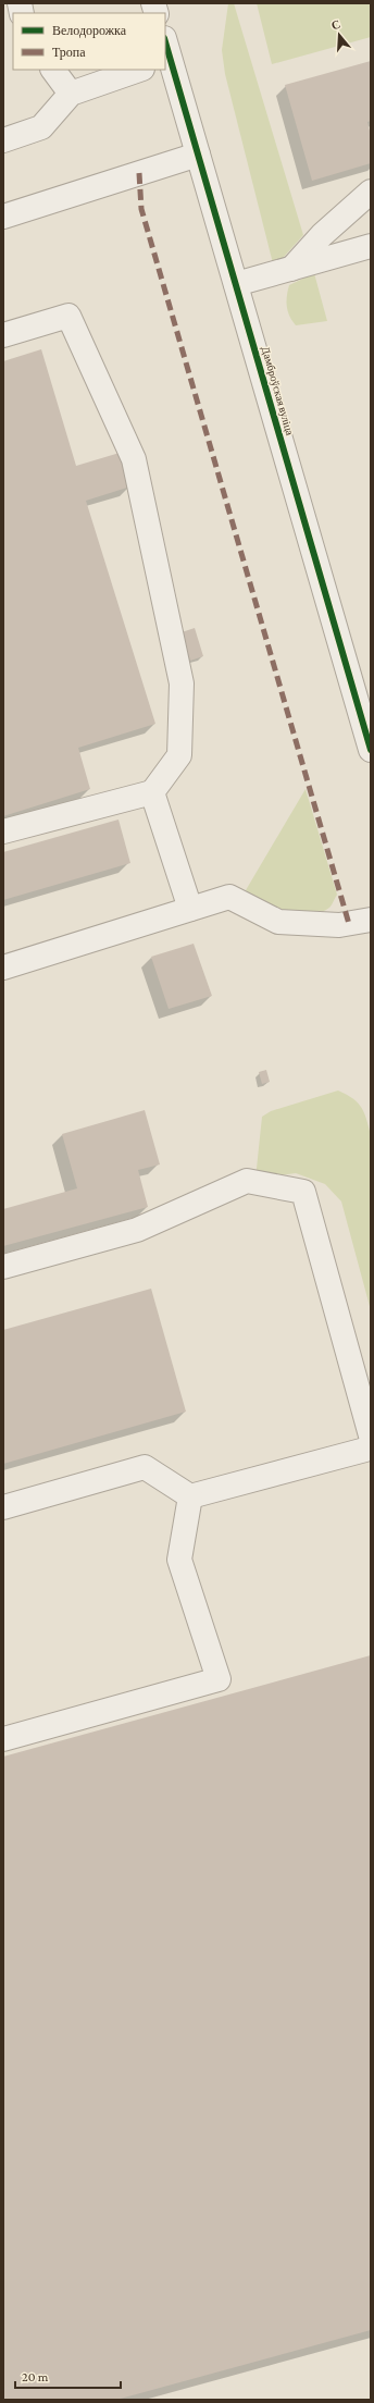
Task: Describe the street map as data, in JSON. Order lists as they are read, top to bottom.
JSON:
{
  "streets": {
    "street": ["Дамброўская вуліца"]
  },
  "legend": ["Велодорожка", "Тропа"],
  "scale_bar": "20 m",
  "north": "top"
}
